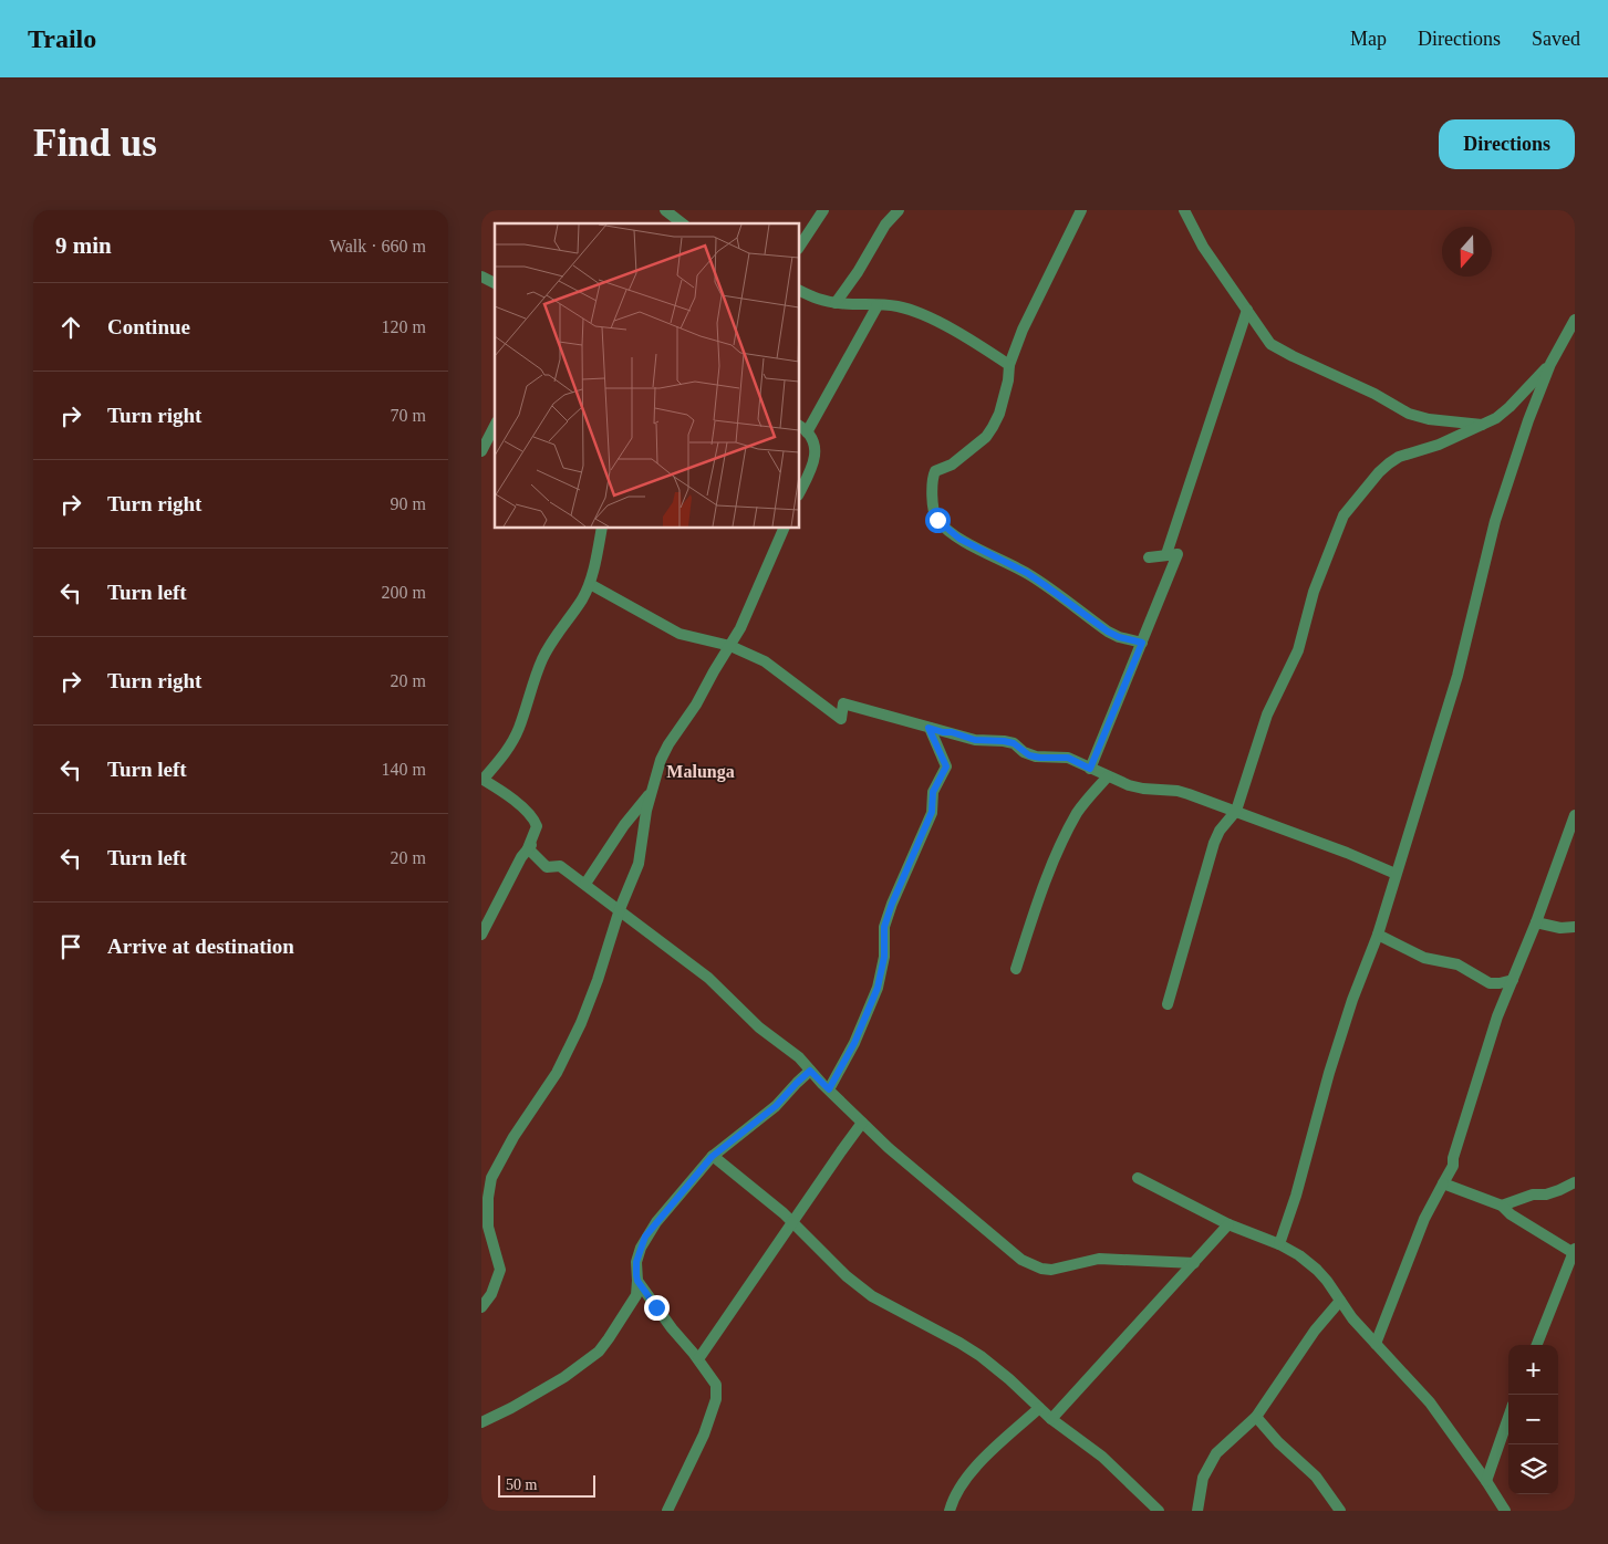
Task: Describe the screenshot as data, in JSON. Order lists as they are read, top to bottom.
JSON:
{
  "districts": ["Malunga"],
  "scale_bar": "50 m",
  "north": "bottom",
  "page": {
    "header": "Trailo",
    "nav": ["Map", "Directions", "Saved"],
    "buttons": "Directions",
    "title": "Find us",
    "heading": ["9 min", "Walk · 660 m"],
    "list": [
      ["Continue", "120 m"],
      ["Turn right", "70 m"],
      ["Turn right", "90 m"],
      ["Turn left", "200 m"],
      ["Turn right", "20 m"],
      ["Turn left", "140 m"],
      ["Turn left", "20 m"],
      "Arrive at destination"
    ],
    "map_buttons": ["+", "−"],
    "scale": "50 m"
  }
}
